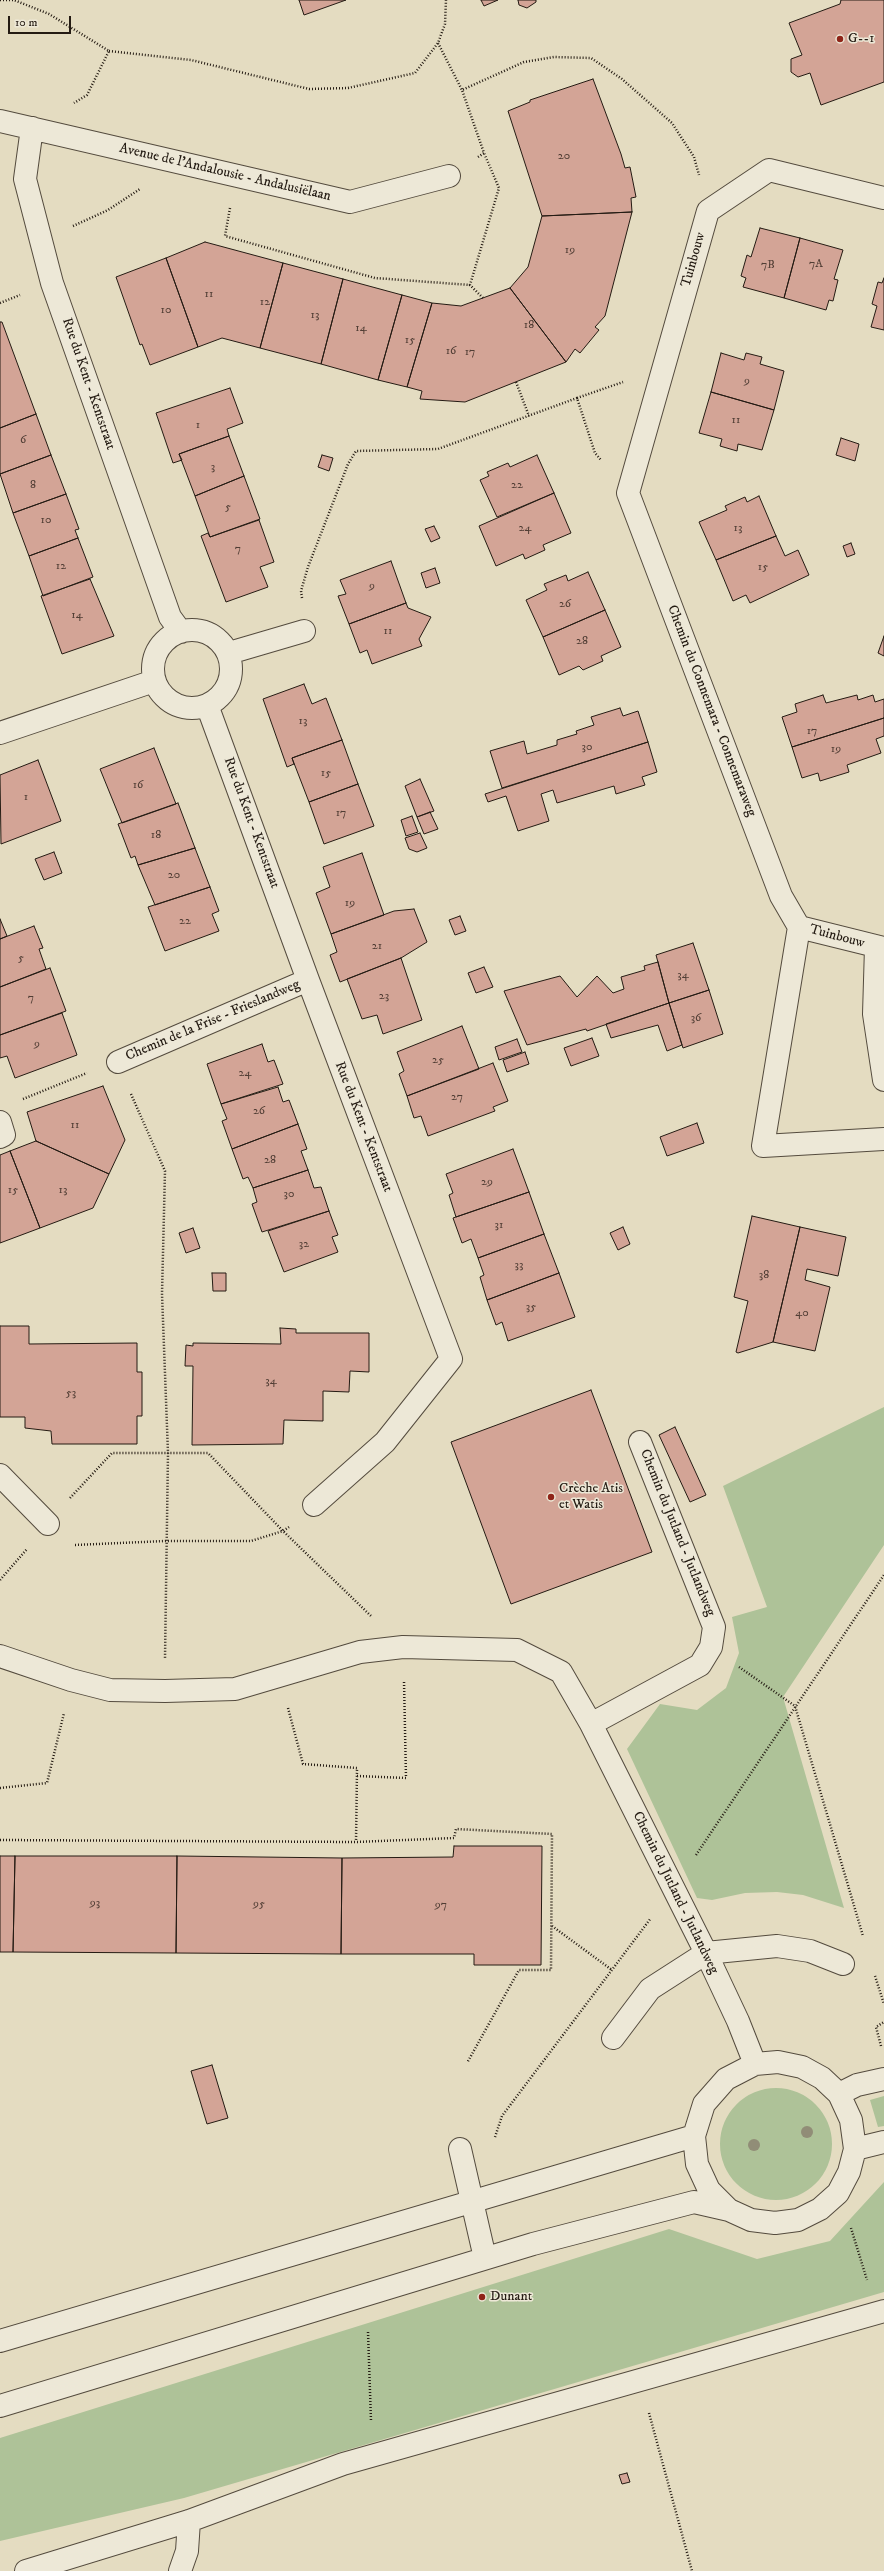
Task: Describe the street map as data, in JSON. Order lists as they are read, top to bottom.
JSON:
{
  "streets": {
    "street": [
      "Avenue de l'Andalousie - Andalusiëlaan",
      "Tuinbouw",
      "Rue du Kent - Kentstraat",
      "Chemin du Connemara - Connemaraweg",
      "Chemin de la Frise - Frieslandweg",
      "Chemin du Jutland - Jutlandweg"
    ]
  },
  "crossings": [
    ["Avenue de l'Andalousie - Andalusiëlaan", "Rue du Kent - Kentstraat"],
    ["Tuinbouw", "Chemin du Connemara - Connemaraweg"],
    ["Rue du Kent - Kentstraat", "Chemin de la Frise - Frieslandweg"]
  ],
  "places": ["G--1", "Crèche Atis et Watis", "Dunant"],
  "house_numbers": [
    "20",
    "19",
    "7A",
    "7B",
    "11",
    "12",
    "10",
    "13",
    "18",
    "14",
    "15",
    "16",
    "17",
    "9",
    "11",
    "1",
    "6",
    "3",
    "8",
    "22",
    "5",
    "10",
    "24",
    "13",
    "7",
    "12",
    "15",
    "9",
    "26",
    "14",
    "11",
    "28",
    "13",
    "17",
    "30",
    "19",
    "15",
    "16",
    "1",
    "17",
    "18",
    "20",
    "19",
    "22",
    "21",
    "5",
    "34",
    "23",
    "7",
    "36",
    "9",
    "25",
    "24",
    "27",
    "26",
    "11",
    "28",
    "29",
    "15",
    "13",
    "30",
    "31",
    "32",
    "33",
    "38",
    "35",
    "40",
    "34",
    "53",
    "93",
    "95",
    "97"
  ],
  "scale_bar": "10 m"
}
